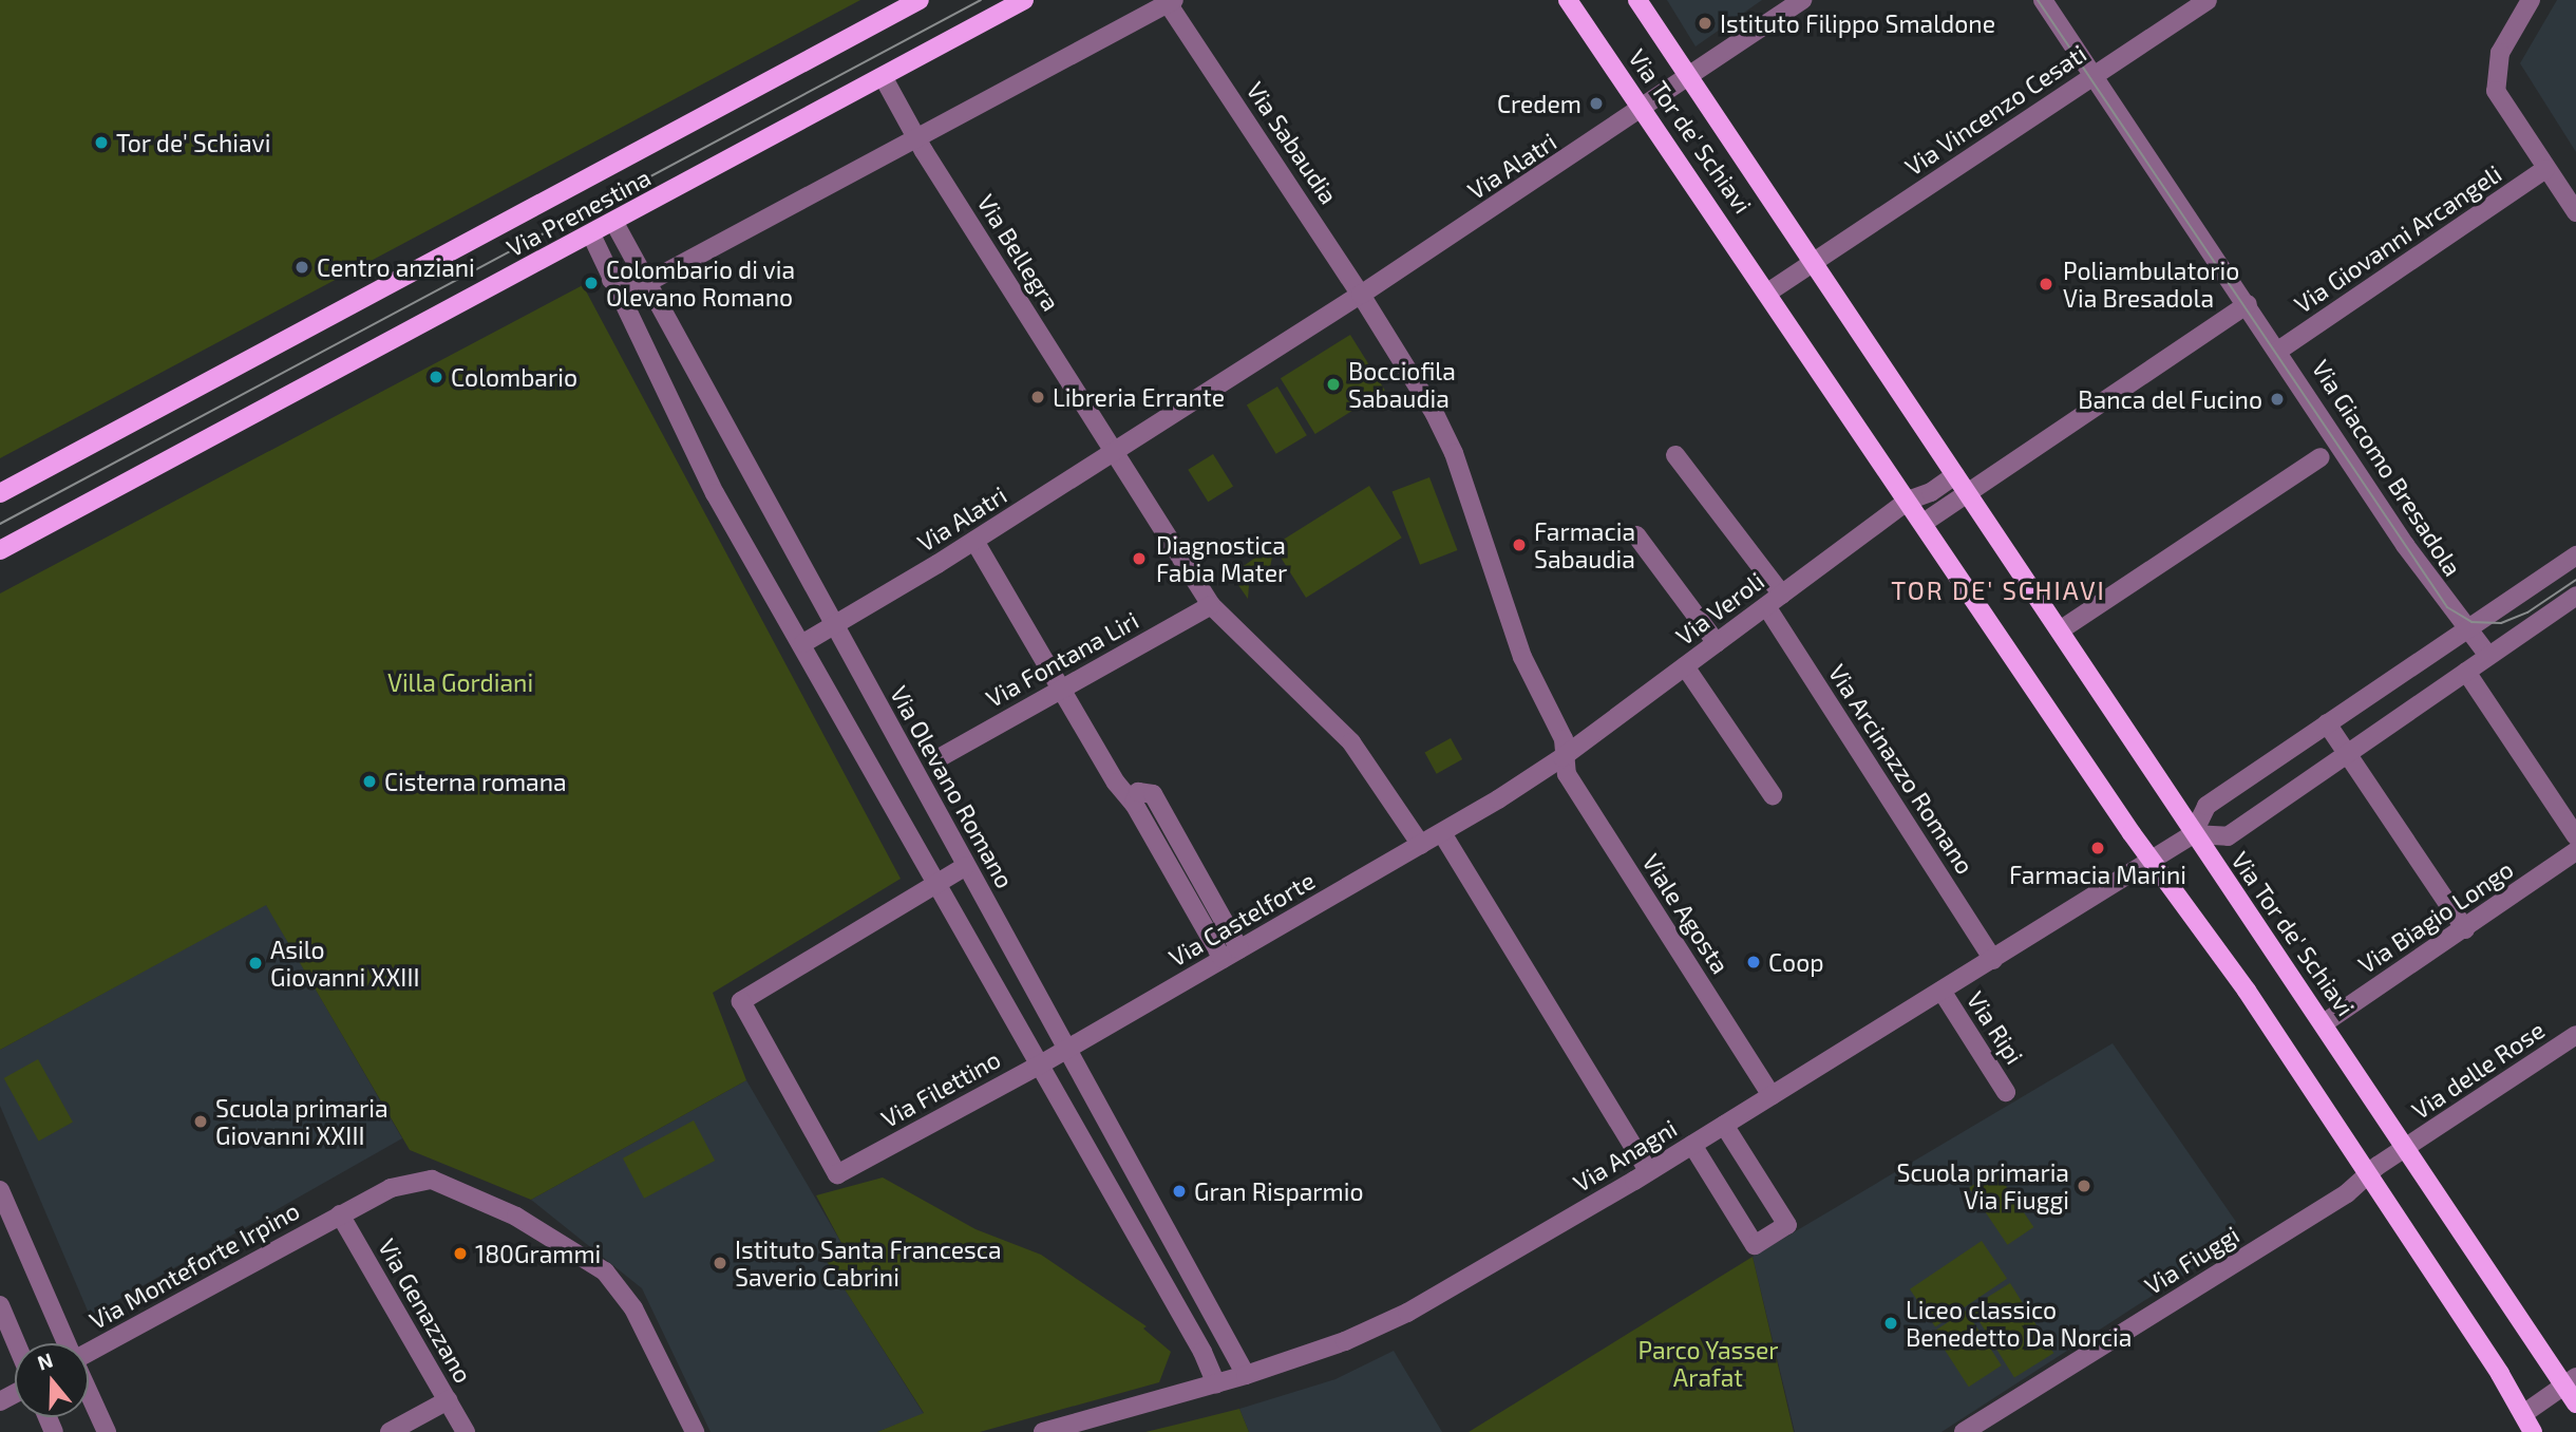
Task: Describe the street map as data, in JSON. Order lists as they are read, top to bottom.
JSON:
{
  "streets": {
    "main road": ["Via Tor de' Schiavi", "Via Prenestina"],
    "street": [
      "Via Vincenzo Cesati",
      "Via Sabaudia",
      "Via Alatri",
      "Via Giovanni Arcangeli",
      "Via Bellegra",
      "Via Giacomo Bresadola",
      "Via Veroli",
      "Via Fontana Liri",
      "Via Arcinazzo Romano",
      "Via Olevano Romano",
      "Viale Agosta",
      "Via Biagio Longo",
      "Via Castelforte",
      "Via Ripi",
      "Via delle Rose",
      "Via Filettino",
      "Via Anagni",
      "Via Fiuggi",
      "Via Monteforte Irpino",
      "Via Genazzano"
    ]
  },
  "crossings": [
    ["Via Vincenzo Cesati", "Via Tor de' Schiavi"],
    ["Via Tor de' Schiavi", "Via Alatri"],
    ["Via Tor de' Schiavi", "Via Veroli"],
    ["Via Tor de' Schiavi", "Via Biagio Longo"],
    ["Via Tor de' Schiavi", "Via delle Rose"],
    ["Via Tor de' Schiavi", "Via Anagni"],
    ["Via Tor de' Schiavi", "Via Fiuggi"],
    ["Via Sabaudia", "Via Alatri"],
    ["Via Sabaudia", "Viale Agosta"],
    ["Via Alatri", "Via Bellegra"],
    ["Via Alatri", "Via Olevano Romano"],
    ["Via Prenestina", "Via Bellegra"],
    ["Via Prenestina", "Via Olevano Romano"],
    ["Via Giovanni Arcangeli", "Via Giacomo Bresadola"],
    ["Via Bellegra", "Via Fontana Liri"],
    ["Via Veroli", "Via Arcinazzo Romano"],
    ["Via Veroli", "Viale Agosta"],
    ["Via Veroli", "Via Castelforte"],
    ["Via Arcinazzo Romano", "Via Anagni"],
    ["Via Olevano Romano", "Via Castelforte"],
    ["Via Olevano Romano", "Via Filettino"],
    ["Via Olevano Romano", "Via Anagni"],
    ["Viale Agosta", "Via Anagni"],
    ["Via Castelforte", "Via Filettino"],
    ["Via Ripi", "Via Anagni"],
    ["Via delle Rose", "Via Fiuggi"],
    ["Via Monteforte Irpino", "Via Genazzano"]
  ],
  "districts": ["TOR DE' SCHIAVI"],
  "parks": ["Villa Gordiani", "Parco Yasser Arafat"],
  "places": [
    "Istituto Filippo Smaldone",
    "Credem",
    "Tor de' Schiavi",
    "Centro anziani",
    "Colombario di via Olevano Romano",
    "Poliambulatorio Via Bresadola",
    "Colombario",
    "Bocciofila Sabaudia",
    "Libreria Errante",
    "Banca del Fucino",
    "Farmacia Sabaudia",
    "Diagnostica Fabia Mater",
    "Cisterna romana",
    "Farmacia Marini",
    "Coop",
    "Asilo Giovanni XXIII",
    "Scuola primaria Giovanni XXIII",
    "Scuola primaria Via Fiuggi",
    "Gran Risparmio",
    "180Grammi",
    "Istituto Santa Francesca Saverio Cabrini",
    "Liceo classico Benedetto Da Norcia"
  ],
  "north": "top"
}
